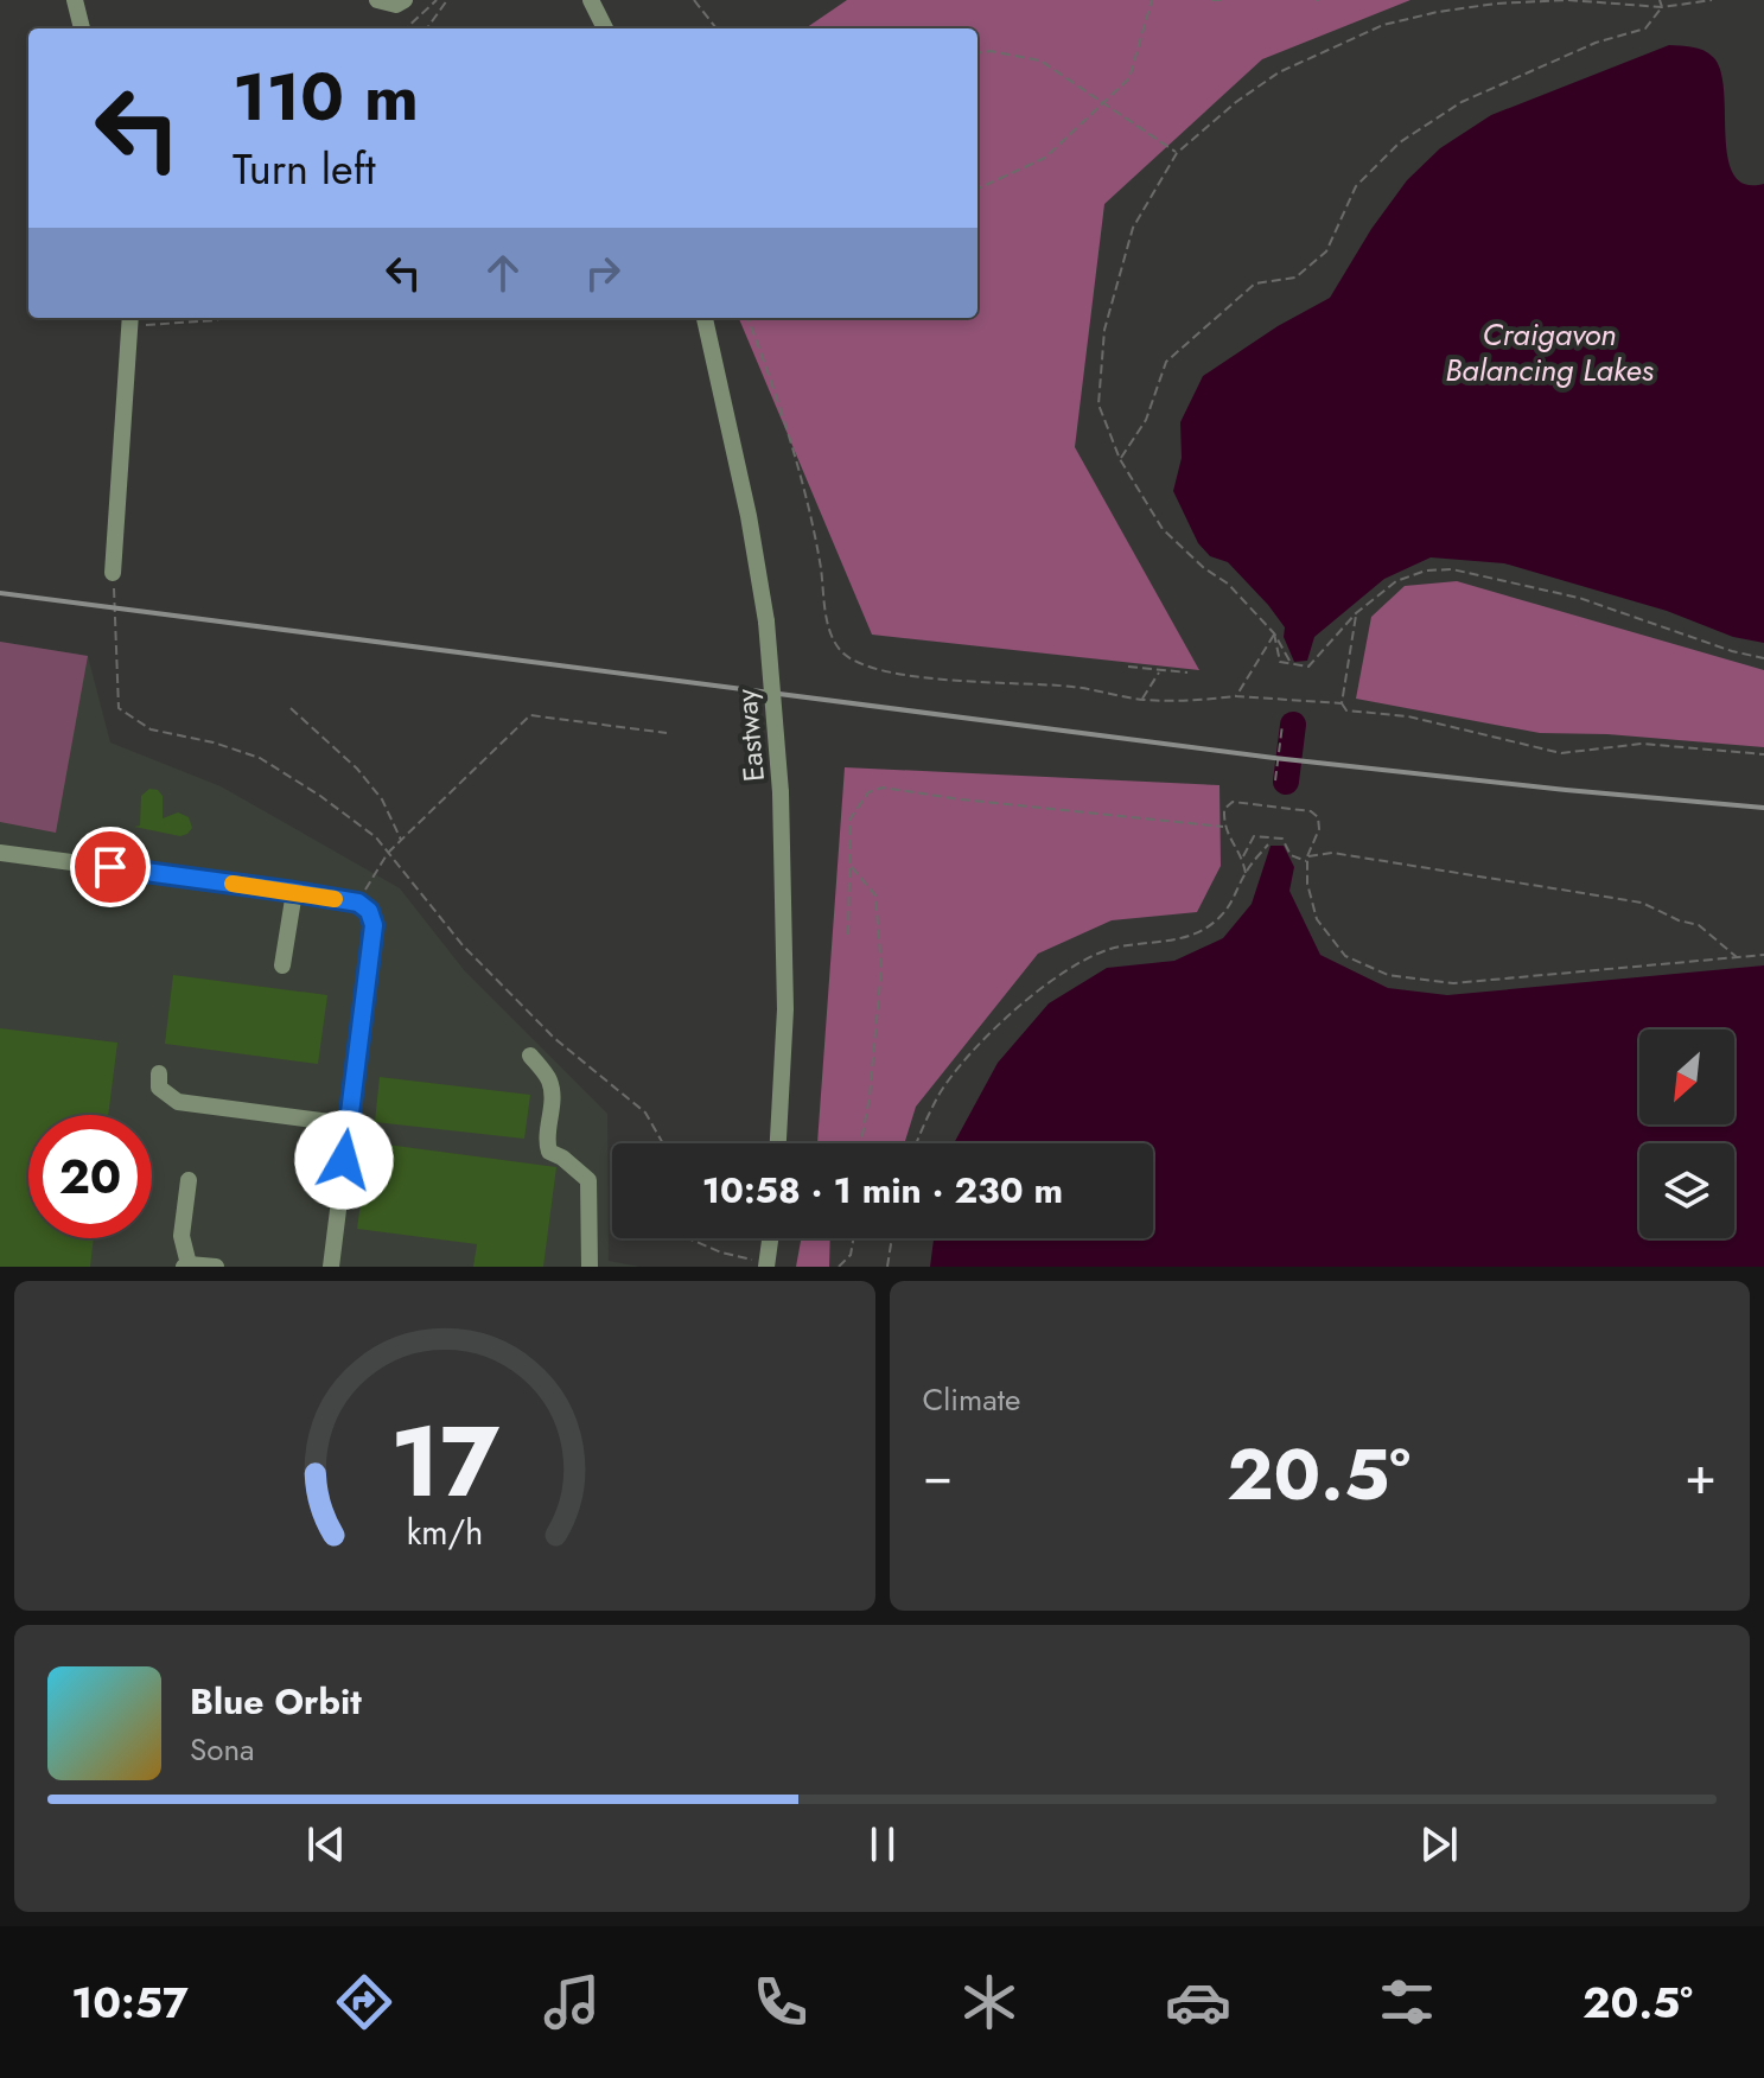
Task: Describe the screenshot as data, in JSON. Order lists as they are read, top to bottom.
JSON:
{
  "streets": {
    "street": ["Eastway"]
  },
  "water": ["Craigavon Balancing Lakes"],
  "north": "bottom left",
  "page": {
    "turn": ["110 m", "Turn left"],
    "limit": "20",
    "trip": "10:58 · 1 min · 230 m",
    "tile": "Climate",
    "heat": ["−", "20.5°", "+"],
    "song": ["Blue Orbit", "Sona"],
    "tabs": ["10:57", "20.5°"],
    "gauge": ["17", "km/h"]
  }
}
